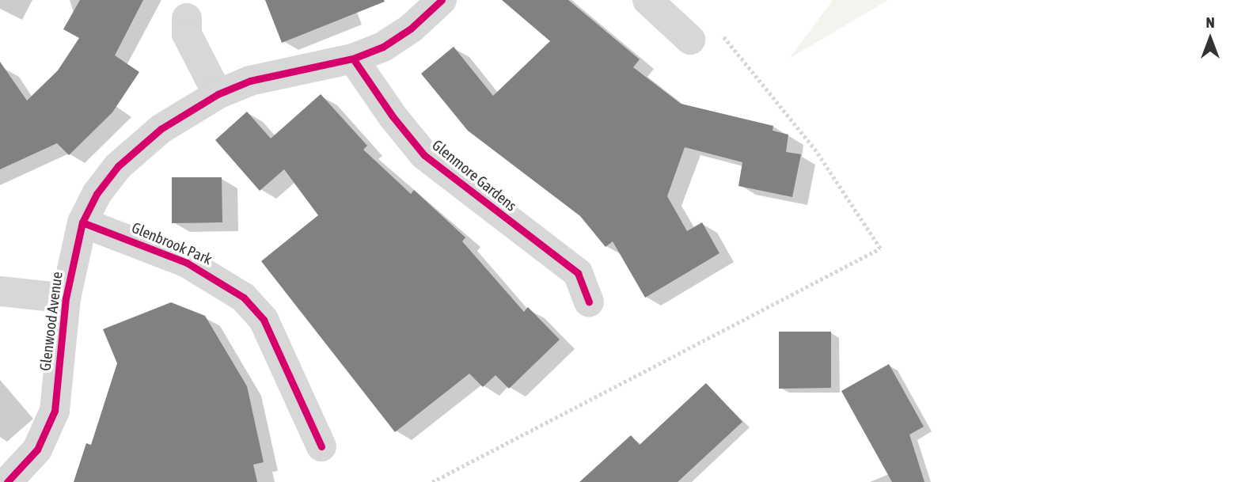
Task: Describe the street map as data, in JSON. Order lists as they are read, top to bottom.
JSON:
{
  "streets": {
    "street": ["Glenmore Gardens", "Glenbrook Park", "Glenwood Avenue"]
  },
  "crossings": [
    ["Glenmore Gardens", "Glenwood Avenue"],
    ["Glenbrook Park", "Glenwood Avenue"]
  ],
  "north": "top"
}
